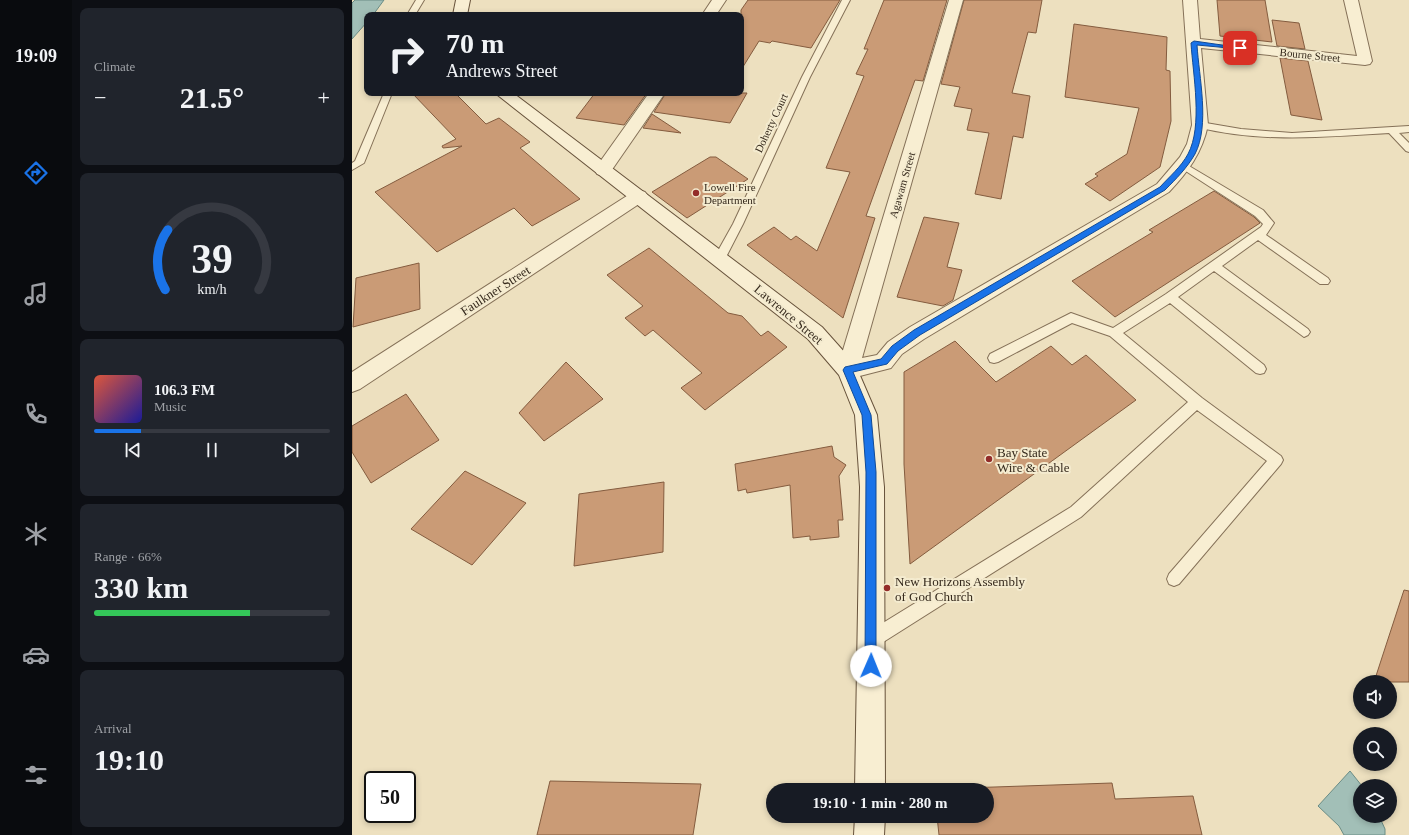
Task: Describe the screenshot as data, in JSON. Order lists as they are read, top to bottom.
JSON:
{
  "streets": {
    "street": [
      "Bourne Street",
      "Agawam Street",
      "Faulkner Street",
      "Lawrence Street"
    ],
    "lane": ["Doherty Court"]
  },
  "crossings": [
    ["Doherty Court", "Lawrence Street"],
    ["Agawam Street", "Lawrence Street"],
    ["Faulkner Street", "Lawrence Street"]
  ],
  "places": ["Lowell Fire Department", "Bay State Wire & Cable", "New Horizons Assembly of God Church"],
  "page": {
    "tabs": "19:09",
    "tile": [
      "Climate",
      ["Range · 66%", "330 km"],
      ["Arrival", "19:10"]
    ],
    "turn": ["70 m", "Andrews Street"],
    "heat": ["−", "21.5°", "+"],
    "song": ["106.3 FM", "Music"],
    "limit": "50",
    "trip": "19:10 · 1 min · 280 m",
    "gauge": ["39", "km/h"]
  }
}
